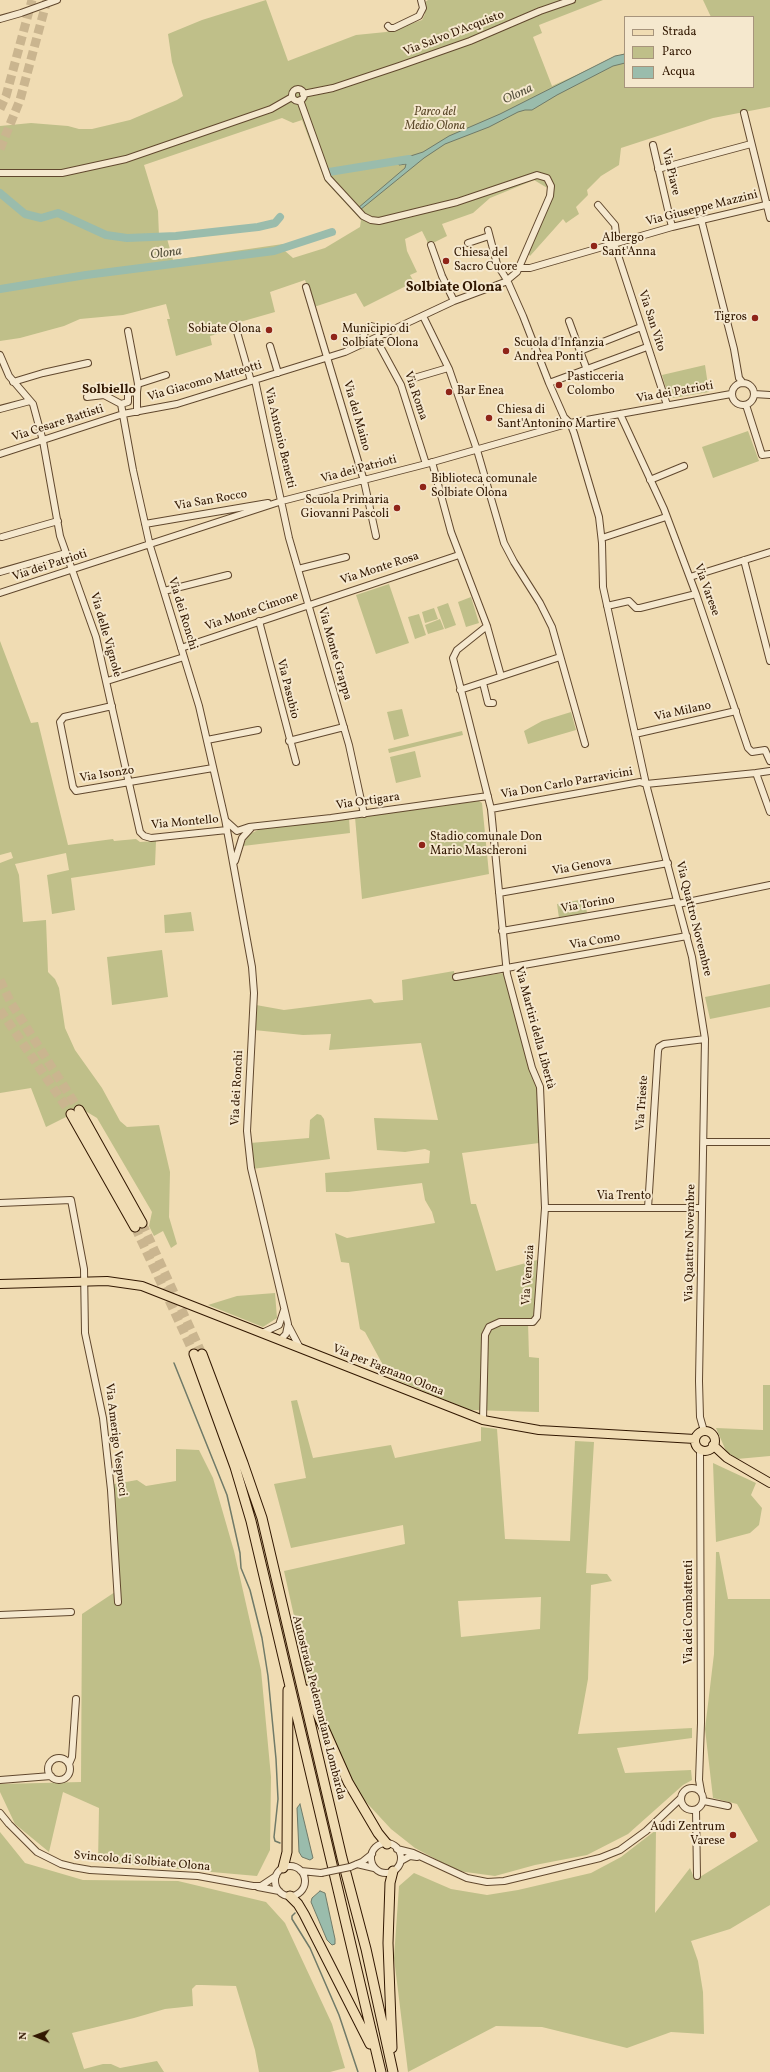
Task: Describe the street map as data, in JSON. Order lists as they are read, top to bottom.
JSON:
{
  "streets": {
    "highway": ["Autostrada Pedemontana Lombarda"],
    "main road": ["Via per Fagnano Olona"],
    "street": [
      "Via Salvo D'Acquisto",
      "Via Piave",
      "Via Giuseppe Mazzini",
      "Via San Vito",
      "Via Giacomo Matteotti",
      "Via dei Patrioti",
      "Via Roma",
      "Via del Maino",
      "Via Cesare Battisti",
      "Via Antonio Benetti",
      "Via San Rocco",
      "Via Monte Rosa",
      "Via Varese",
      "Via Monte Cimone",
      "Via dei Ronchi",
      "Via delle Vignole",
      "Via Monte Grappa",
      "Via Pasubio",
      "Via Milano",
      "Via Isonzo",
      "Via Don Carlo Parravicini",
      "Via Ortigara",
      "Via Montello",
      "Via Genova",
      "Via Torino",
      "Via Quattro Novembre",
      "Via Como",
      "Via Martiri della Libertà",
      "Via Trieste",
      "Via Trento",
      "Via Venezia",
      "Via Amerigo Vespucci",
      "Via dei Combattenti",
      "Svincolo di Solbiate Olona"
    ]
  },
  "crossings": [
    ["Via Piave", "Via Giuseppe Mazzini"],
    ["Via Giuseppe Mazzini", "Via San Vito"],
    ["Via San Vito", "Via dei Patrioti"],
    ["Via Giacomo Matteotti", "Via Roma"],
    ["Via Giacomo Matteotti", "Via del Maino"],
    ["Via Giacomo Matteotti", "Via Cesare Battisti"],
    ["Via Giacomo Matteotti", "Via Antonio Benetti"],
    ["Via Giacomo Matteotti", "Via dei Ronchi"],
    ["Via Giacomo Matteotti", "Via Quattro Novembre"],
    ["Via dei Patrioti", "Via Roma"],
    ["Via dei Patrioti", "Via del Maino"],
    ["Via dei Patrioti", "Via Antonio Benetti"],
    ["Via dei Patrioti", "Via San Rocco"],
    ["Via dei Patrioti", "Via Varese"],
    ["Via dei Patrioti", "Via dei Ronchi"],
    ["Via dei Patrioti", "Via delle Vignole"],
    ["Via dei Patrioti", "Via Monte Grappa"],
    ["Via dei Patrioti", "Via Quattro Novembre"],
    ["Via Roma", "Via Monte Rosa"],
    ["Via Roma", "Via Martiri della Libertà"],
    ["Via Cesare Battisti", "Via dei Ronchi"],
    ["Via Cesare Battisti", "Via delle Vignole"],
    ["Via Antonio Benetti", "Via San Rocco"],
    ["Via Antonio Benetti", "Via Monte Grappa"],
    ["Via San Rocco", "Via dei Ronchi"],
    ["Via San Rocco", "Via Monte Grappa"],
    ["Via Monte Rosa", "Via Monte Cimone"],
    ["Via Monte Rosa", "Via Monte Grappa"],
    ["Via Varese", "Via Milano"],
    ["Via Monte Cimone", "Via dei Ronchi"],
    ["Via Monte Cimone", "Via Monte Grappa"],
    ["Via Monte Cimone", "Via Pasubio"],
    ["Via dei Ronchi", "Via Isonzo"],
    ["Via dei Ronchi", "Via Ortigara"],
    ["Via dei Ronchi", "Via Montello"],
    ["Via dei Ronchi", "Via per Fagnano Olona"],
    ["Via delle Vignole", "Via Isonzo"],
    ["Via delle Vignole", "Via Montello"],
    ["Via Monte Grappa", "Via Ortigara"],
    ["Via Milano", "Via Quattro Novembre"],
    ["Via Don Carlo Parravicini", "Via Quattro Novembre"],
    ["Via Don Carlo Parravicini", "Via Martiri della Libertà"],
    ["Via Ortigara", "Via Martiri della Libertà"],
    ["Via Genova", "Via Quattro Novembre"],
    ["Via Genova", "Via Martiri della Libertà"],
    ["Via Torino", "Via Quattro Novembre"],
    ["Via Torino", "Via Martiri della Libertà"],
    ["Via Quattro Novembre", "Via Como"],
    ["Via Quattro Novembre", "Via Trieste"],
    ["Via Quattro Novembre", "Via Trento"],
    ["Via Quattro Novembre", "Via per Fagnano Olona"],
    ["Via Quattro Novembre", "Via dei Combattenti"],
    ["Via Como", "Via Martiri della Libertà"],
    ["Via Martiri della Libertà", "Via Trento"],
    ["Via Martiri della Libertà", "Via Venezia"],
    ["Via Trieste", "Via Trento"],
    ["Via Trento", "Via Venezia"],
    ["Via Venezia", "Via per Fagnano Olona"],
    ["Via per Fagnano Olona", "Via Amerigo Vespucci"],
    ["Via per Fagnano Olona", "Via dei Combattenti"]
  ],
  "districts": ["Solbiate Olona", "Solbiello"],
  "water": ["Olona"],
  "parks": ["Parco del Medio Olona"],
  "places": [
    "Albergo Sant'Anna",
    "Chiesa del Sacro Cuore",
    "Tigros",
    "Sobiate Olona",
    "Municipio di Solbiate Olona",
    "Scuola d'Infanzia Andrea Ponti",
    "Pasticceria Colombo",
    "Bar Enea",
    "Chiesa di Sant'Antonino Martire",
    "Biblioteca comunale Solbiate Olona",
    "Scuola Primaria Giovanni Pascoli",
    "Stadio comunale Don Mario Mascheroni",
    "Audi Zentrum Varese"
  ],
  "legend": ["Strada", "Parco", "Acqua"],
  "north": "left"
}
